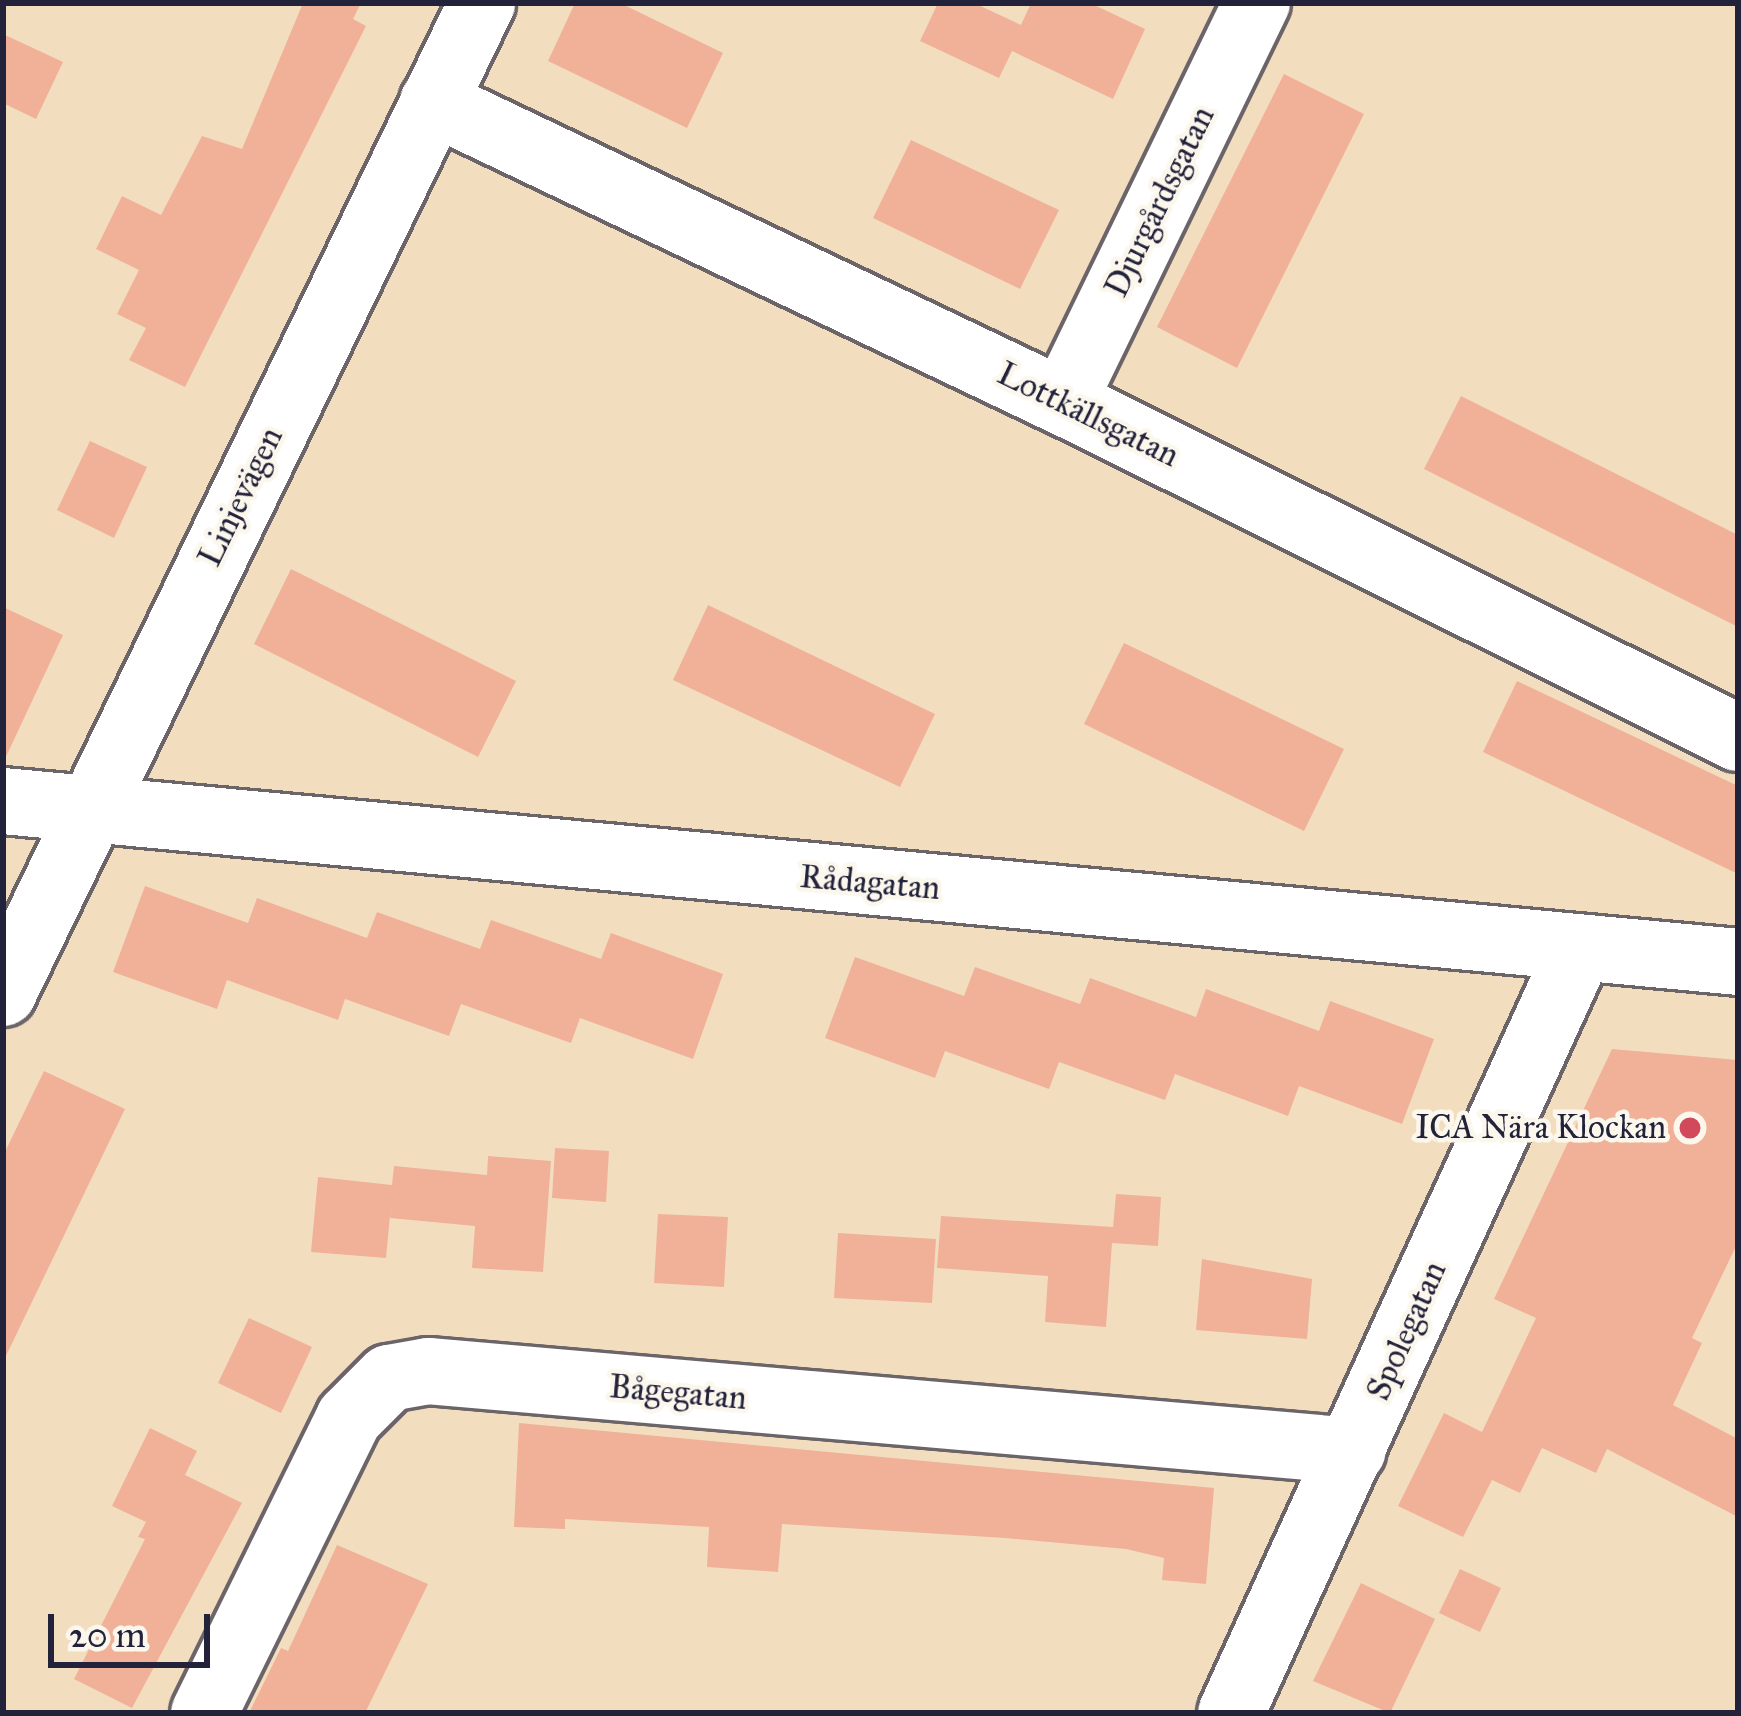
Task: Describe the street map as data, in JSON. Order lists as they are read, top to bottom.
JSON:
{
  "streets": {
    "street": [
      "Djurgårdsgatan",
      "Lottkällsgatan",
      "Linjevägen",
      "Rådagatan",
      "Spolegatan",
      "Bågegatan"
    ]
  },
  "crossings": [
    ["Djurgårdsgatan", "Lottkällsgatan"],
    ["Lottkällsgatan", "Linjevägen"],
    ["Linjevägen", "Rådagatan"],
    ["Rådagatan", "Spolegatan"],
    ["Spolegatan", "Bågegatan"]
  ],
  "places": ["ICA Nära Klockan"],
  "scale_bar": "20 m"
}
